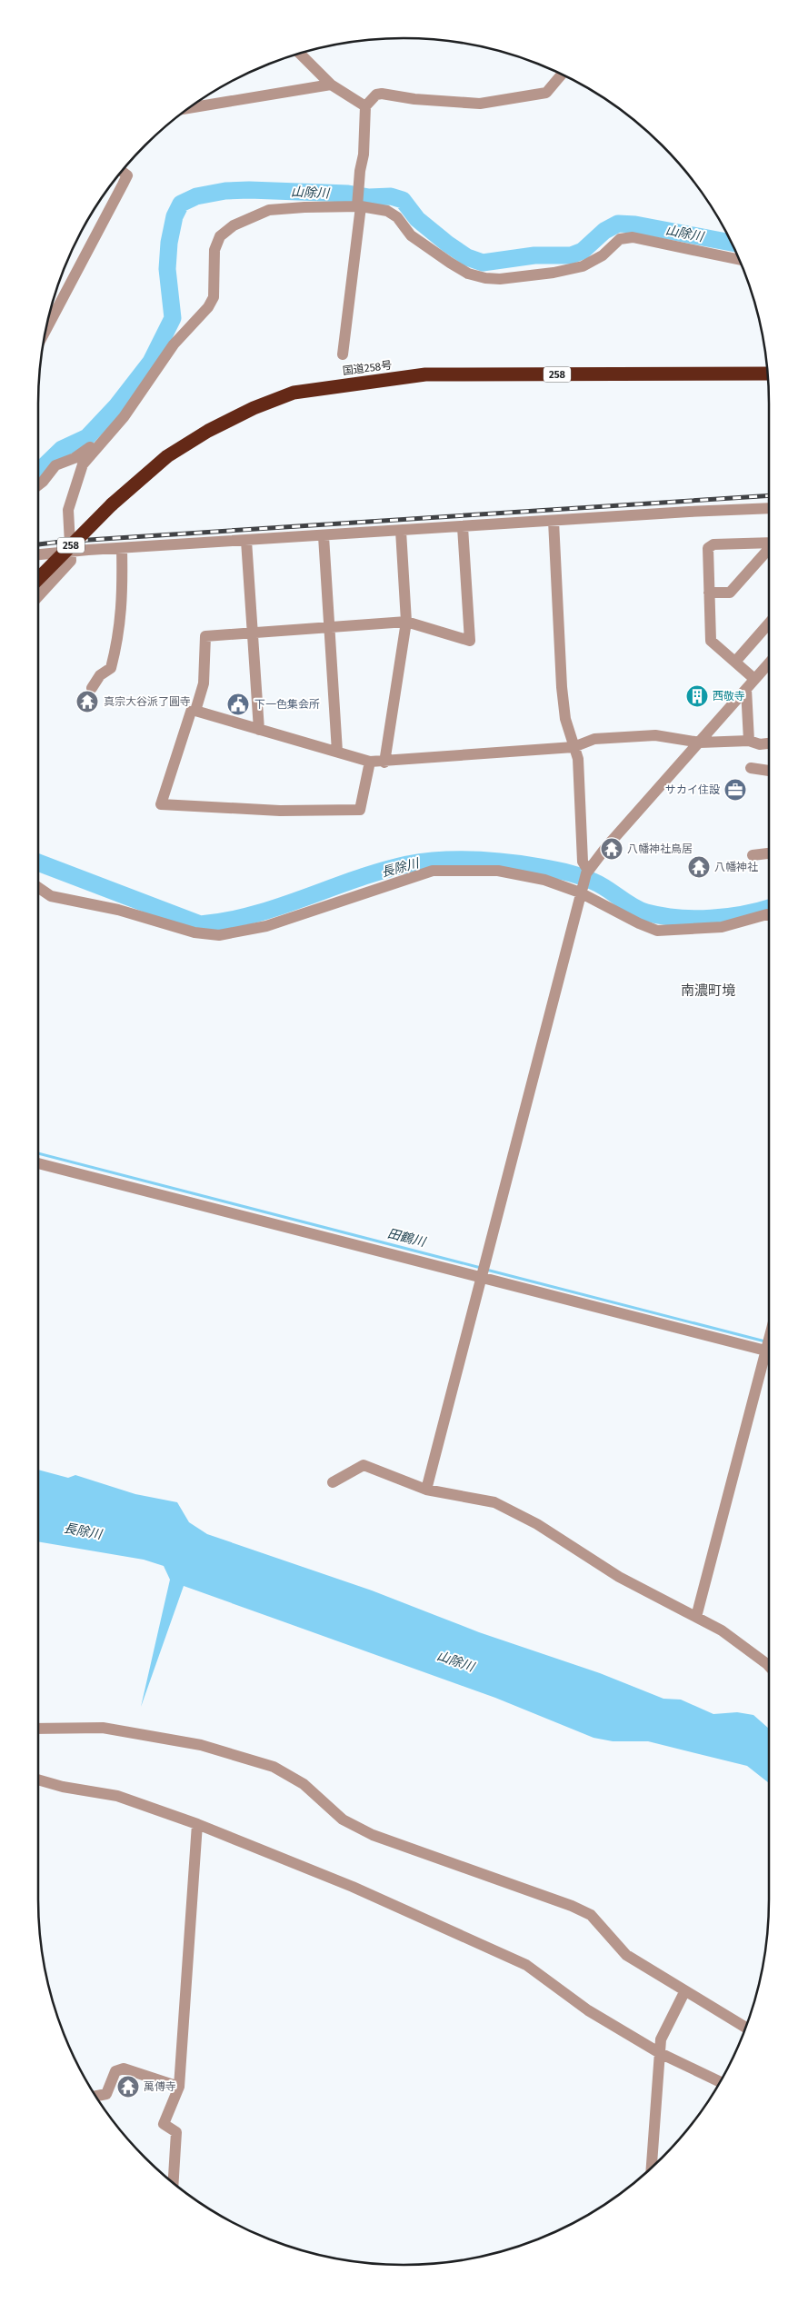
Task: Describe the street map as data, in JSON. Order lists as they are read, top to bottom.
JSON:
{
  "streets": {
    "highway": ["国道258号", "258"]
  },
  "districts": ["南濃町境"],
  "water": ["山除川", "長除川", "田鶴川"],
  "places": {
    "building": ["西敬寺"],
    "temple": [
      "真宗大谷派了圓寺",
      "八幡神社鳥居",
      "八幡神社",
      "萬傅寺"
    ],
    "public building": ["下一色集会所"],
    "office": ["サカイ住設"]
  }
}
